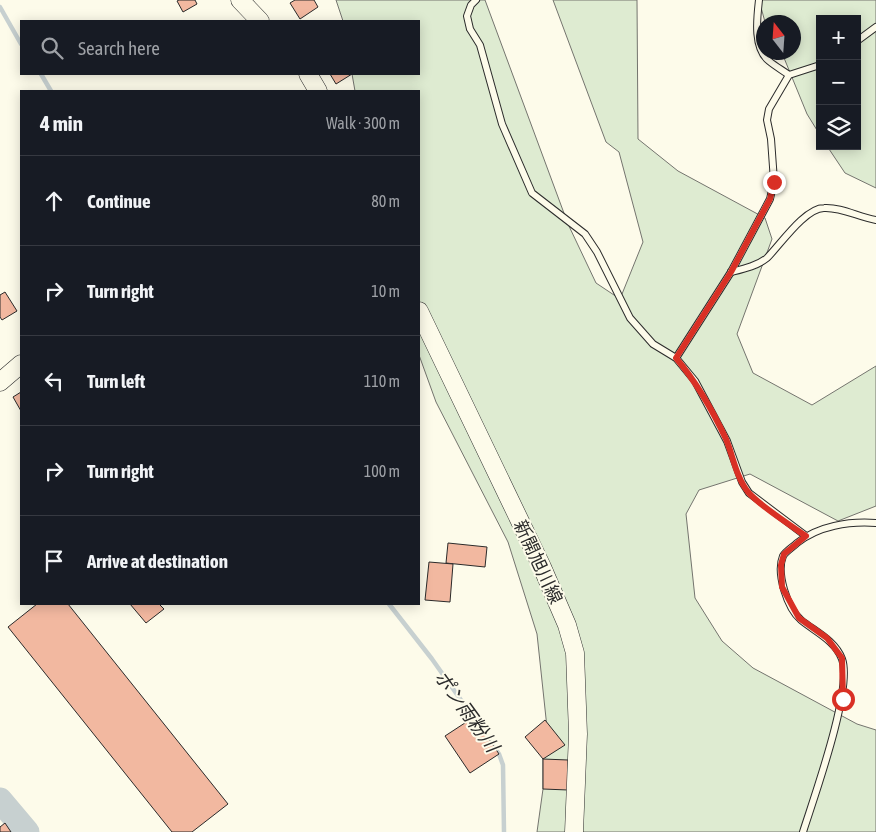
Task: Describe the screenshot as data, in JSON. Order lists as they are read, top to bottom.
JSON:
{
  "streets": {
    "main road": ["新開旭川線"]
  },
  "water": ["ポン雨粉川"],
  "north": "top",
  "page": {
    "map_buttons": ["+", "−"],
    "search": "Search here",
    "heading": ["4 min", "Walk · 300 m"],
    "list": [
      ["Continue", "80 m"],
      ["Turn right", "10 m"],
      ["Turn left", "110 m"],
      ["Turn right", "100 m"],
      "Arrive at destination"
    ]
  }
}
